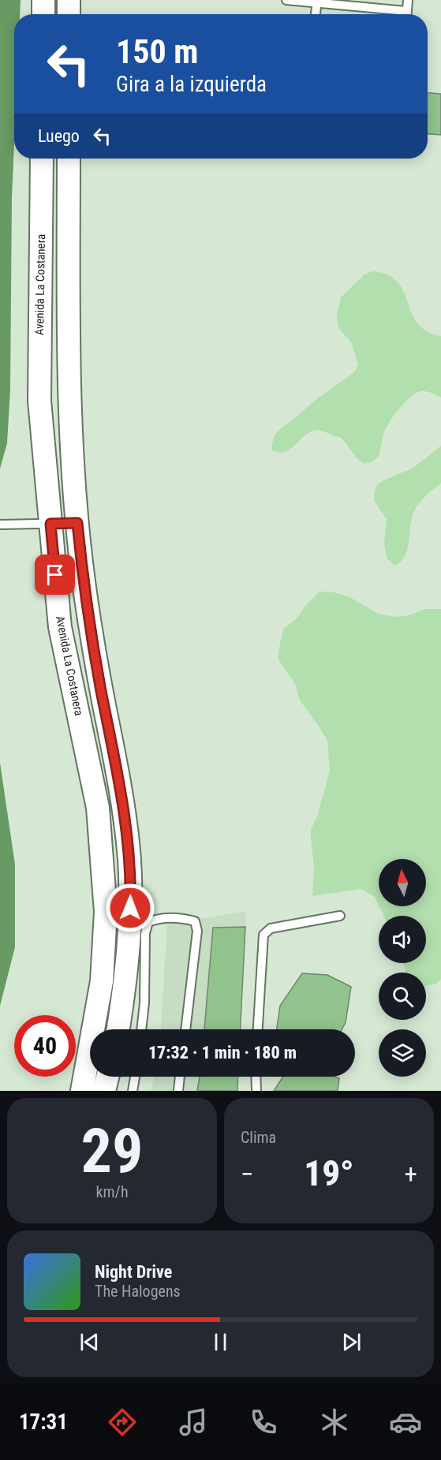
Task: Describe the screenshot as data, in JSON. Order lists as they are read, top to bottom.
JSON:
{
  "streets": {
    "street": ["Avenida La Costanera"]
  },
  "north": "top",
  "page": {
    "turn": ["150 m", "Gira a la izquierda"],
    "then": "Luego",
    "limit": "40",
    "trip": "17:32 · 1 min · 180 m",
    "tile": [
      ["29", "km/h"],
      "Clima"
    ],
    "heat": ["−", "19°", "+"],
    "song": ["Night Drive", "The Halogens"],
    "tabs": "17:31"
  }
}
